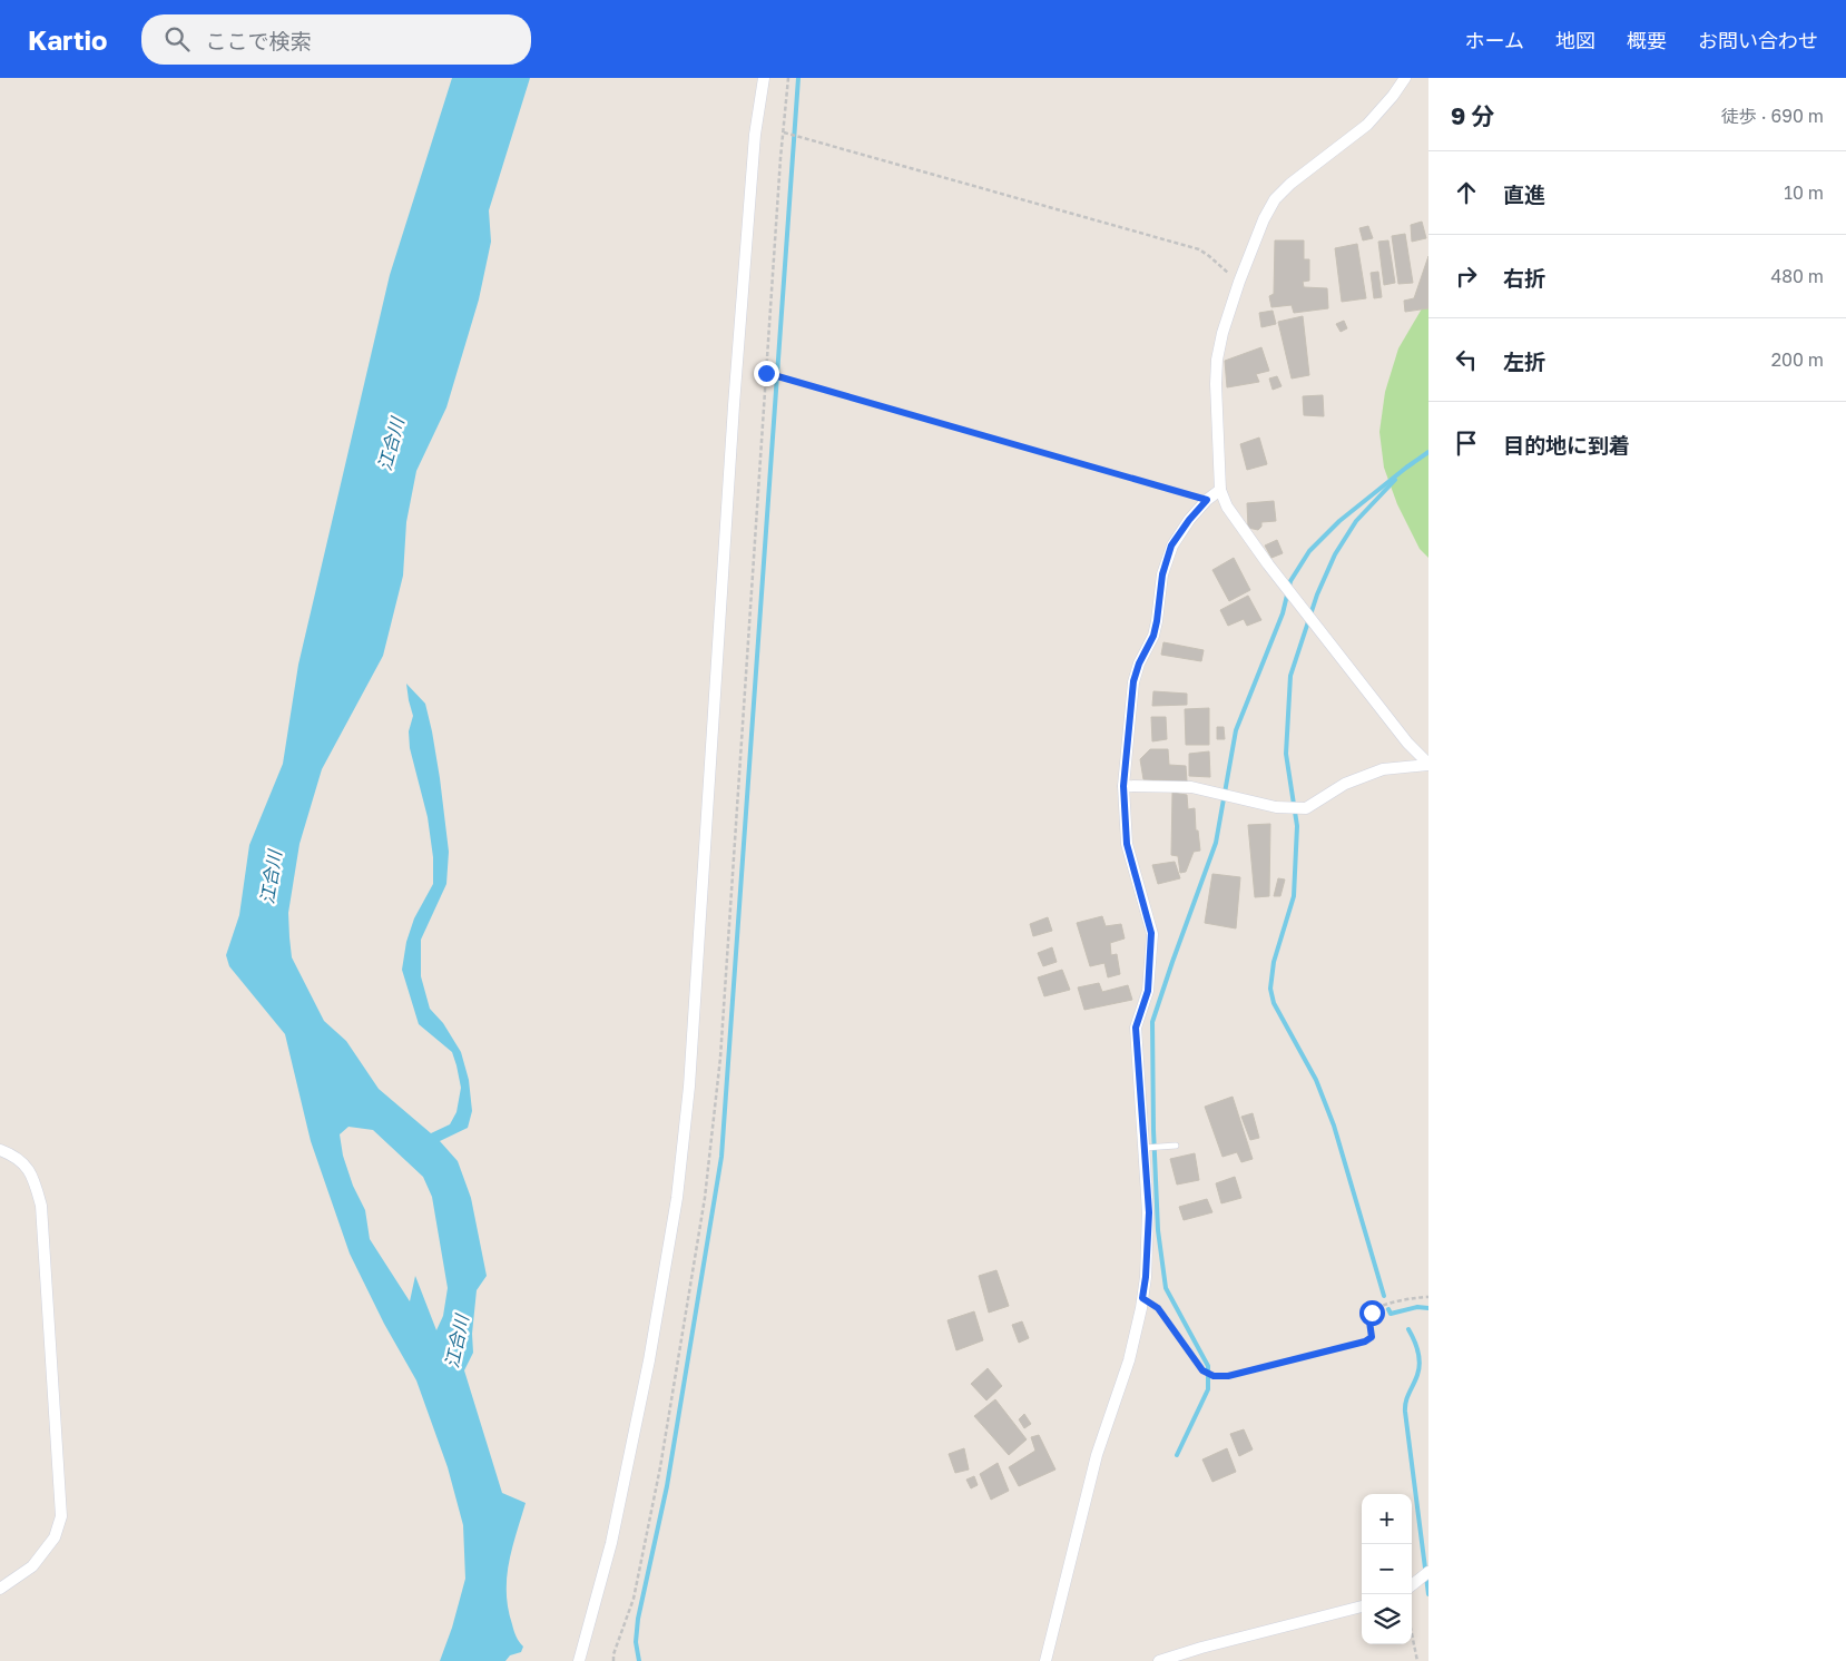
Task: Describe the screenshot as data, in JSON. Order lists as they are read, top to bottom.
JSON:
{
  "water": ["江合川"],
  "page": {
    "header": "Kartio",
    "search": "ここで検索",
    "nav": [
      "ホーム",
      "地図",
      "概要",
      "お問い合わせ"
    ],
    "heading": ["9 分", "徒歩 · 690 m"],
    "list": [
      ["直進", "10 m"],
      ["右折", "480 m"],
      ["左折", "200 m"],
      "目的地に到着"
    ],
    "map_buttons": ["+", "−"]
  }
}
